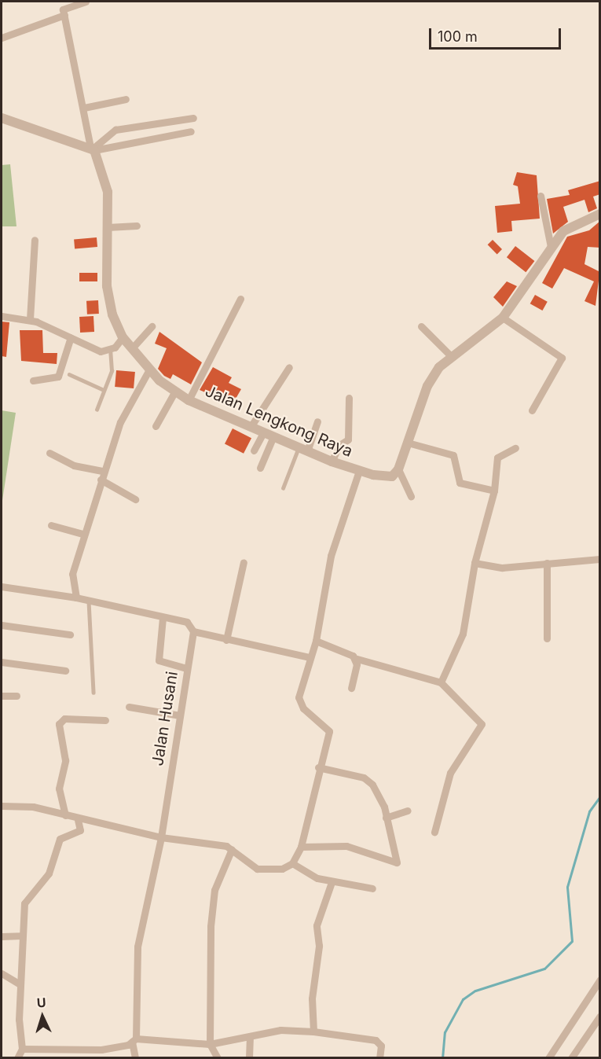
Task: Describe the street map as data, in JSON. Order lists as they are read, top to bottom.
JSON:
{
  "streets": {
    "street": ["Jalan Lengkong Raya", "Jalan Husani"]
  },
  "scale_bar": "100 m",
  "north": "top"
}
